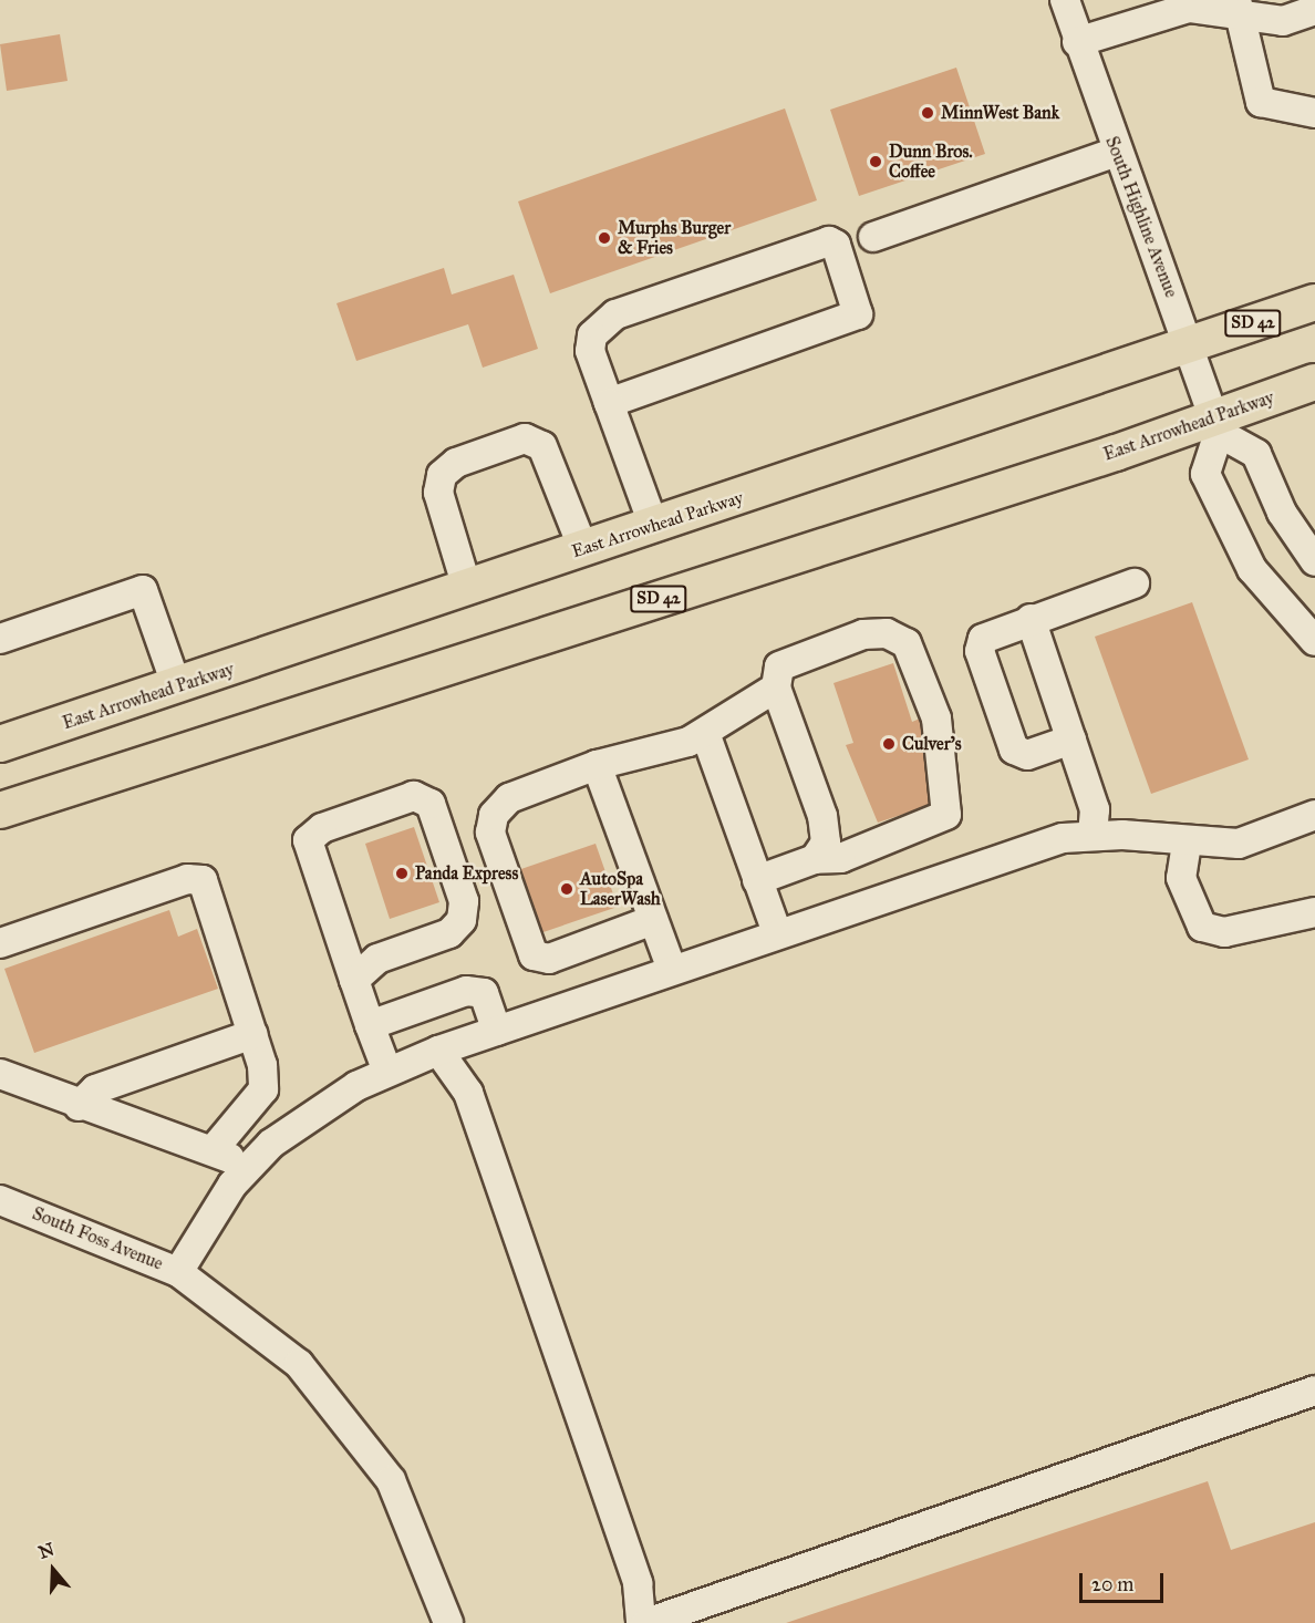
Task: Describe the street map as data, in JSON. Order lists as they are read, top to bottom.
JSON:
{
  "streets": {
    "main road": ["SD 42", "East Arrowhead Parkway"],
    "street": ["South Highline Avenue", "South Foss Avenue"]
  },
  "crossings": [
    ["South Highline Avenue", "East Arrowhead Parkway"]
  ],
  "places": [
    "MinnWest Bank",
    "Dunn Bros. Coffee",
    "Murphs Burger & Fries",
    "Culver's",
    "Panda Express",
    "AutoSpa LaserWash"
  ],
  "scale_bar": "20 m",
  "north": "top"
}
